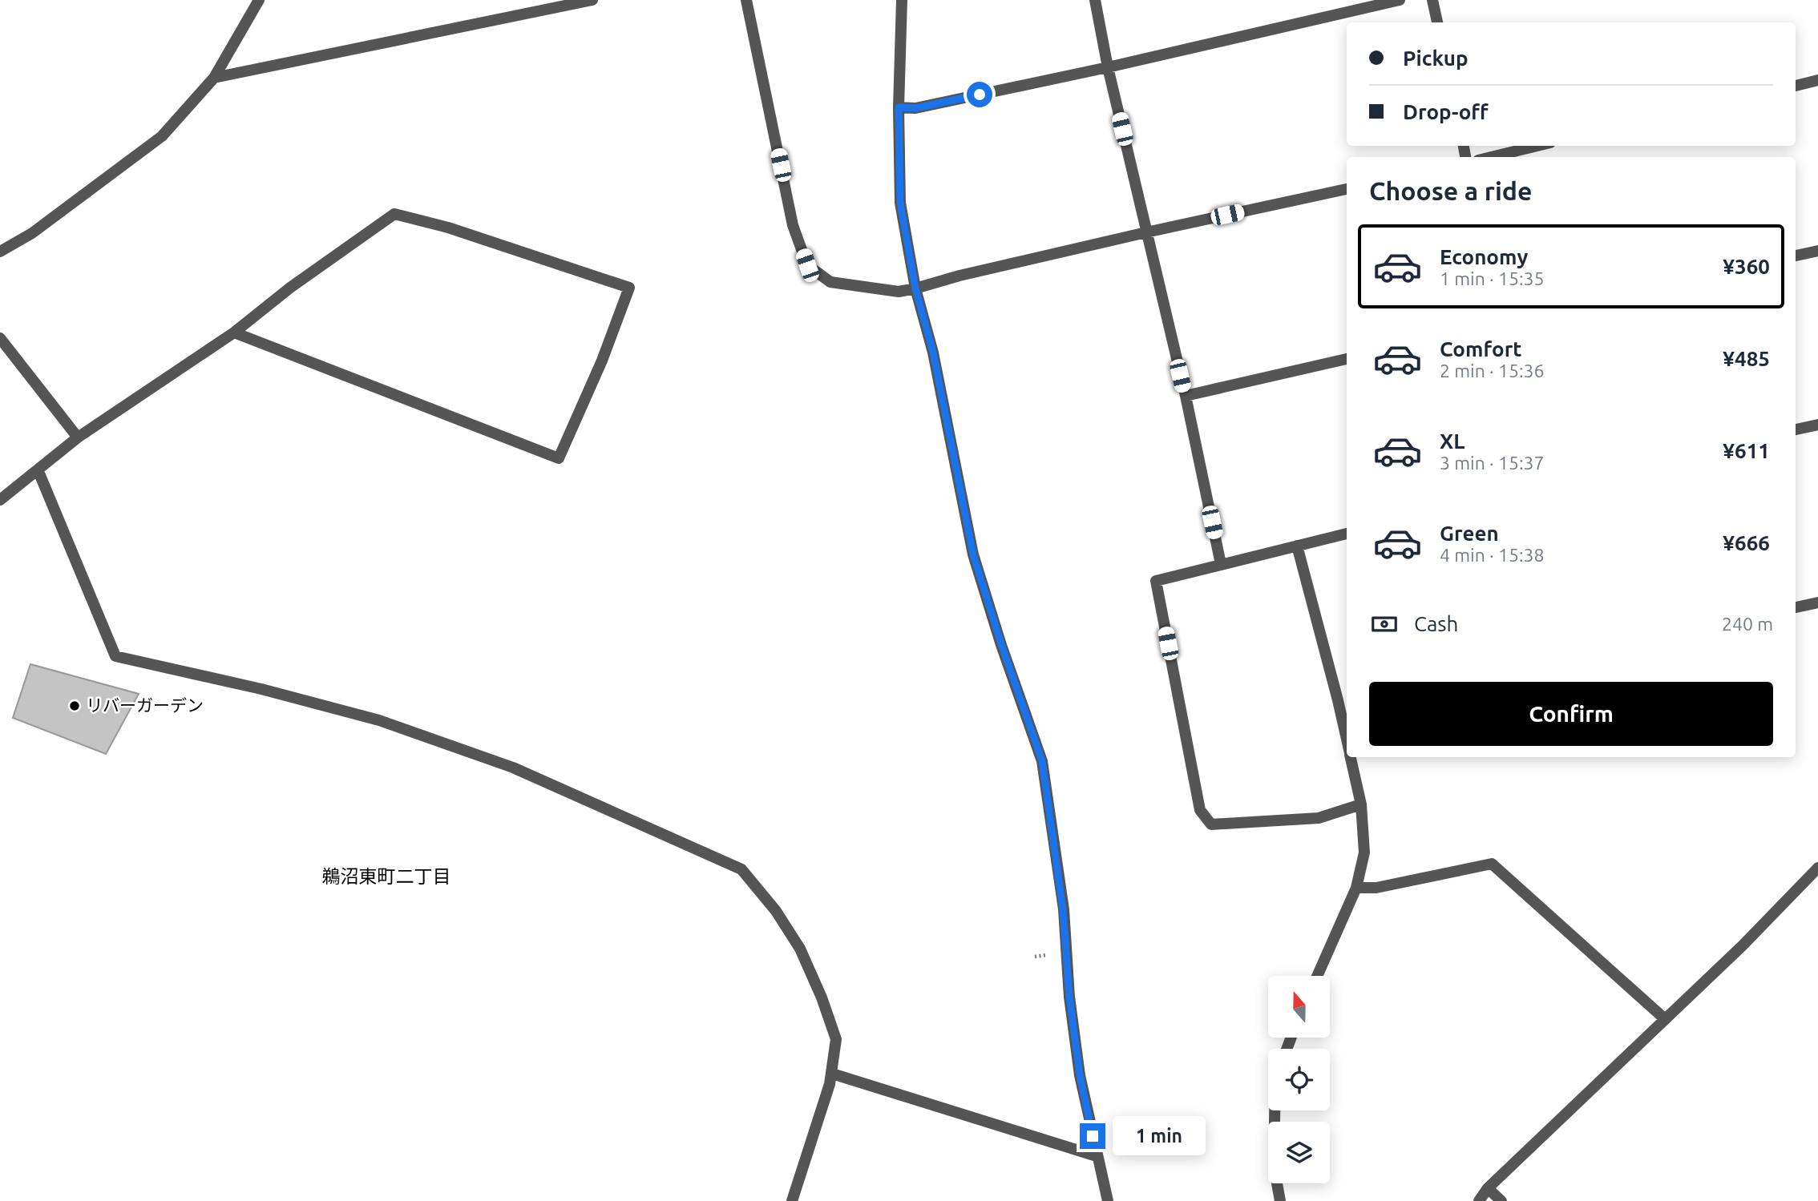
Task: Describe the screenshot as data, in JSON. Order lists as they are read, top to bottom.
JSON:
{
  "districts": ["鵜沼東町二丁目"],
  "places": ["リバーガーデン"],
  "north": "top",
  "page": {
    "banner": ["Pickup", "Drop-off"],
    "heading": "Choose a ride",
    "list": [
      {
        "name": "Economy",
        "note": "1 min · 15:35",
        "value": "¥360"
      },
      {
        "name": "Comfort",
        "note": "2 min · 15:36",
        "value": "¥485"
      },
      {
        "name": "XL",
        "note": "3 min · 15:37",
        "value": "¥611"
      },
      {
        "name": "Green",
        "note": "4 min · 15:38",
        "value": "¥666"
      }
    ],
    "pay": ["Cash", "240 m"],
    "buttons": "Confirm",
    "bubble": "1 min"
  }
}
